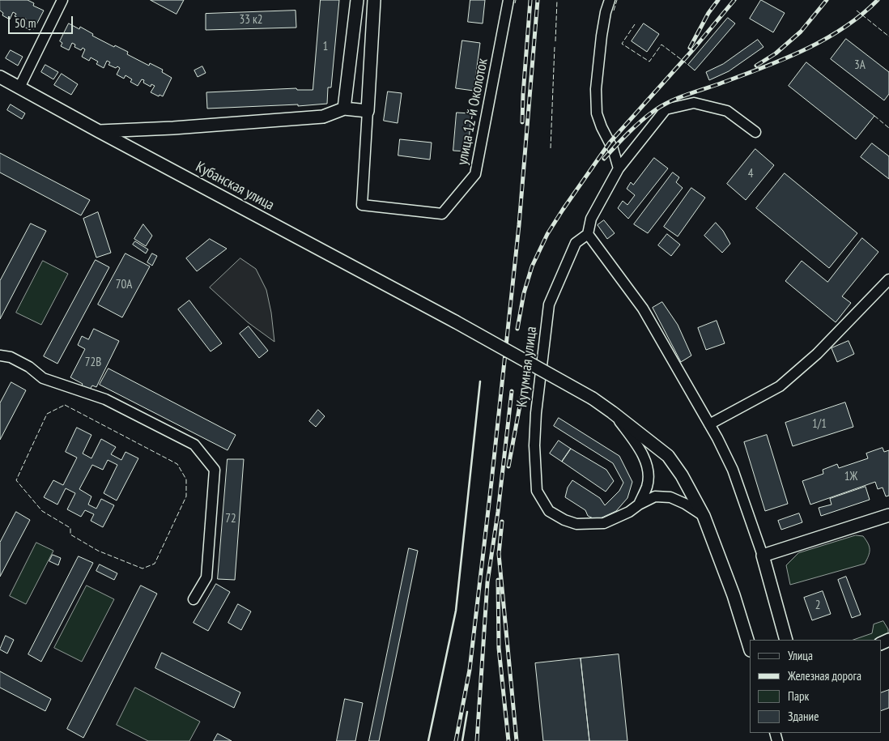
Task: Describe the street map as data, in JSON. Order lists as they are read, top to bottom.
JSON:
{
  "streets": {
    "main road": ["Кубанская улица"],
    "street": ["улица 12-й Околоток", "Кутумная улица"]
  },
  "house_numbers": [
    "33 к2",
    "1",
    "3А",
    "4",
    "70А",
    "72В",
    "1/1",
    "1Ж",
    "72",
    "2"
  ],
  "legend": [
    "Улица",
    "Железная дорога",
    "Парк",
    "Здание"
  ],
  "scale_bar": "50 m"
}
